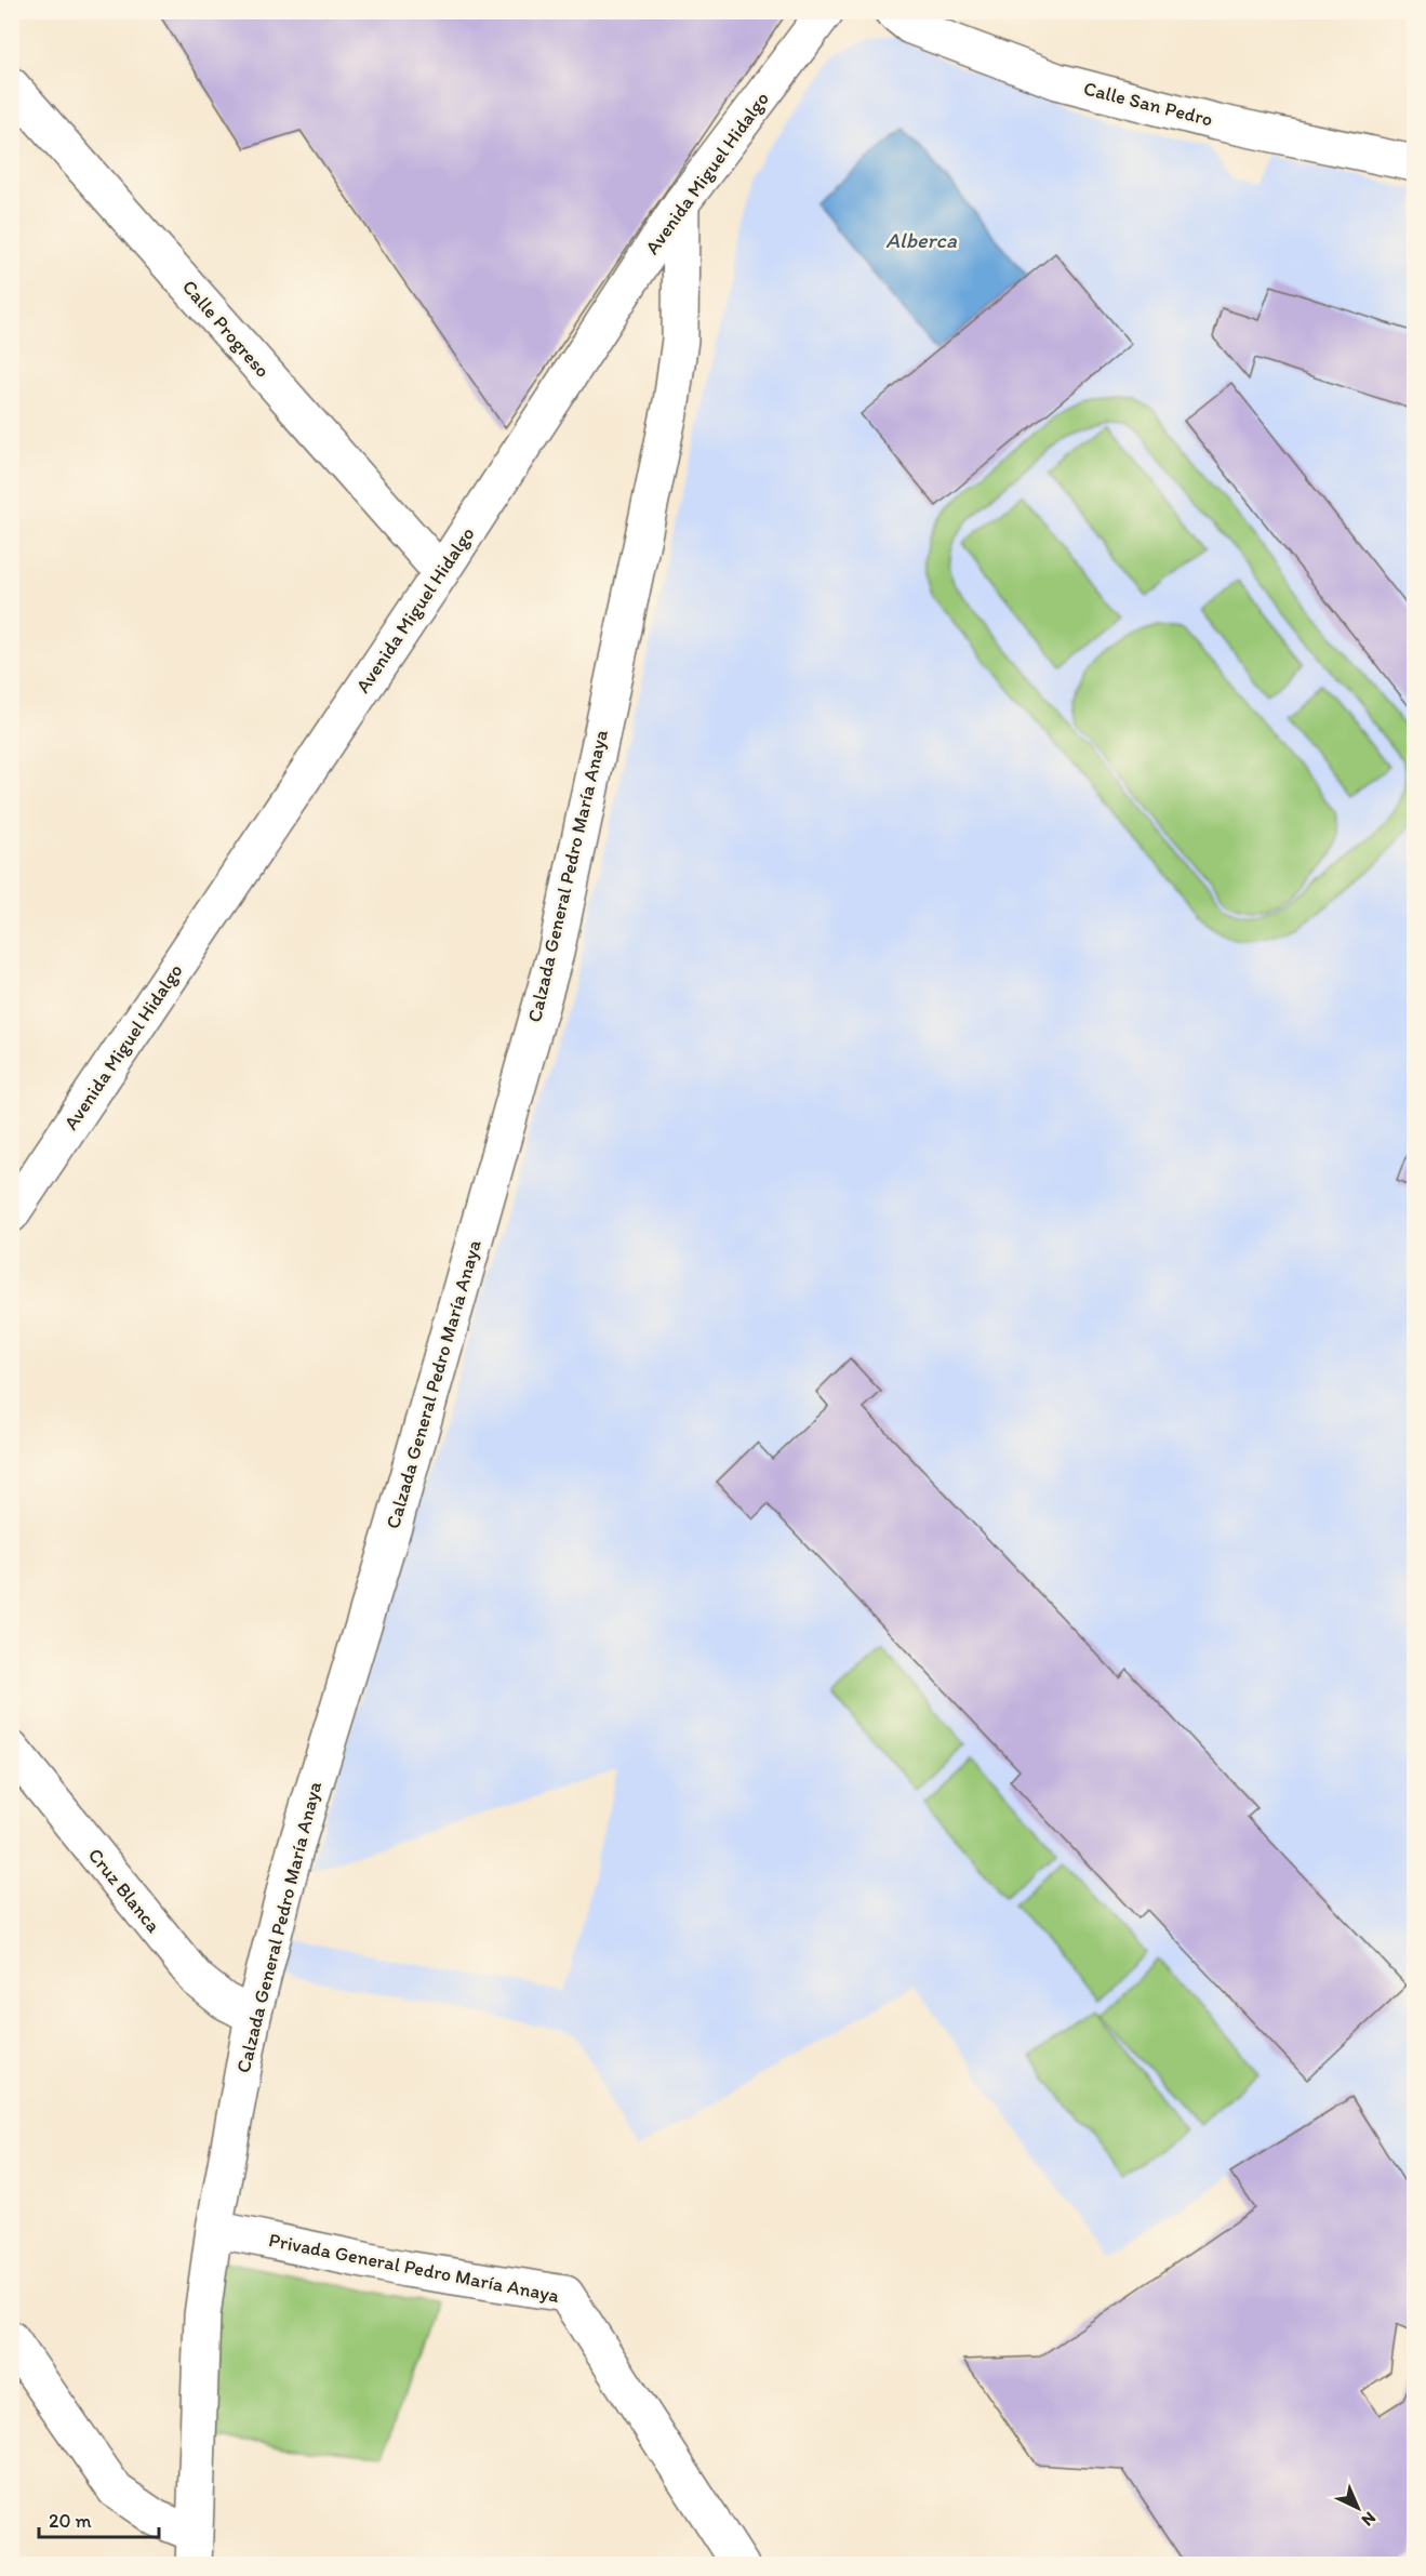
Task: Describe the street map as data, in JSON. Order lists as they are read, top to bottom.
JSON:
{
  "streets": {
    "street": [
      "Calle San Pedro",
      "Avenida Miguel Hidalgo",
      "Calle Progreso",
      "Calzada General Pedro María Anaya",
      "Cruz Blanca",
      "Privada General Pedro María Anaya"
    ]
  },
  "crossings": [
    ["Avenida Miguel Hidalgo", "Calle Progreso"],
    ["Avenida Miguel Hidalgo", "Calzada General Pedro María Anaya"],
    ["Calzada General Pedro María Anaya", "Cruz Blanca"],
    ["Calzada General Pedro María Anaya", "Privada General Pedro María Anaya"]
  ],
  "water": ["Alberca"],
  "scale_bar": "20 m",
  "north": "bottom right"
}
